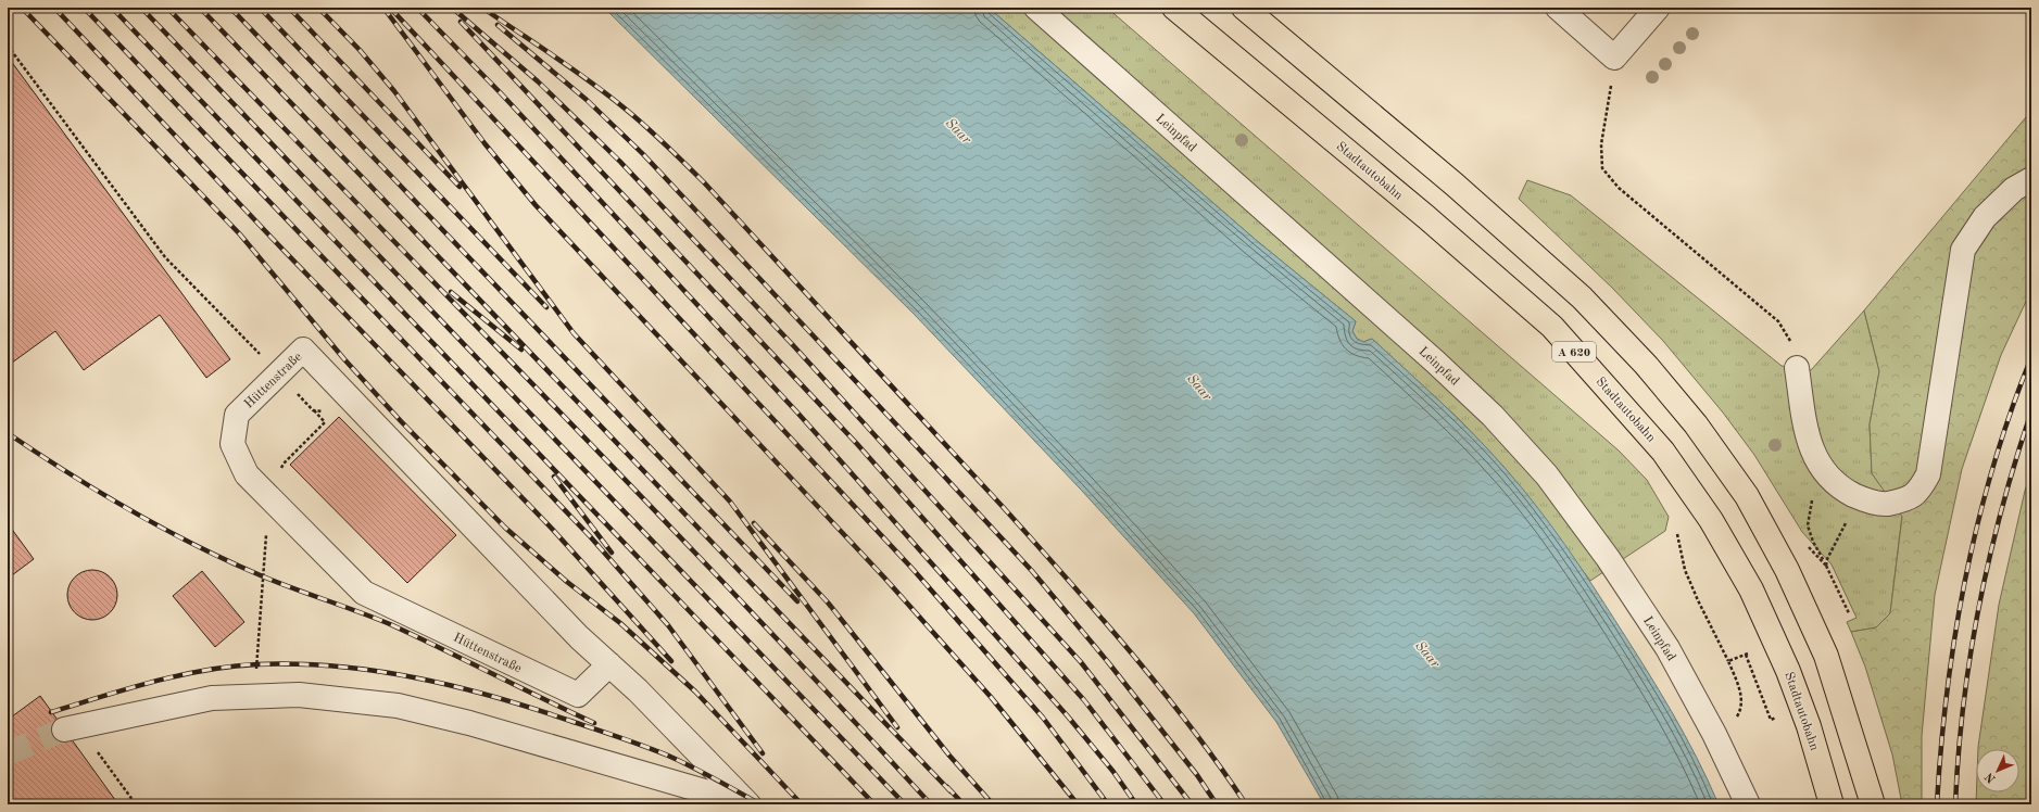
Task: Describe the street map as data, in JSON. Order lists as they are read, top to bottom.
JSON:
{
  "streets": {
    "highway": ["Stadtautobahn", "A 620"],
    "street": ["Leinpfad", "Hüttenstraße"]
  },
  "water": ["Saar"],
  "north": "bottom left"
}
